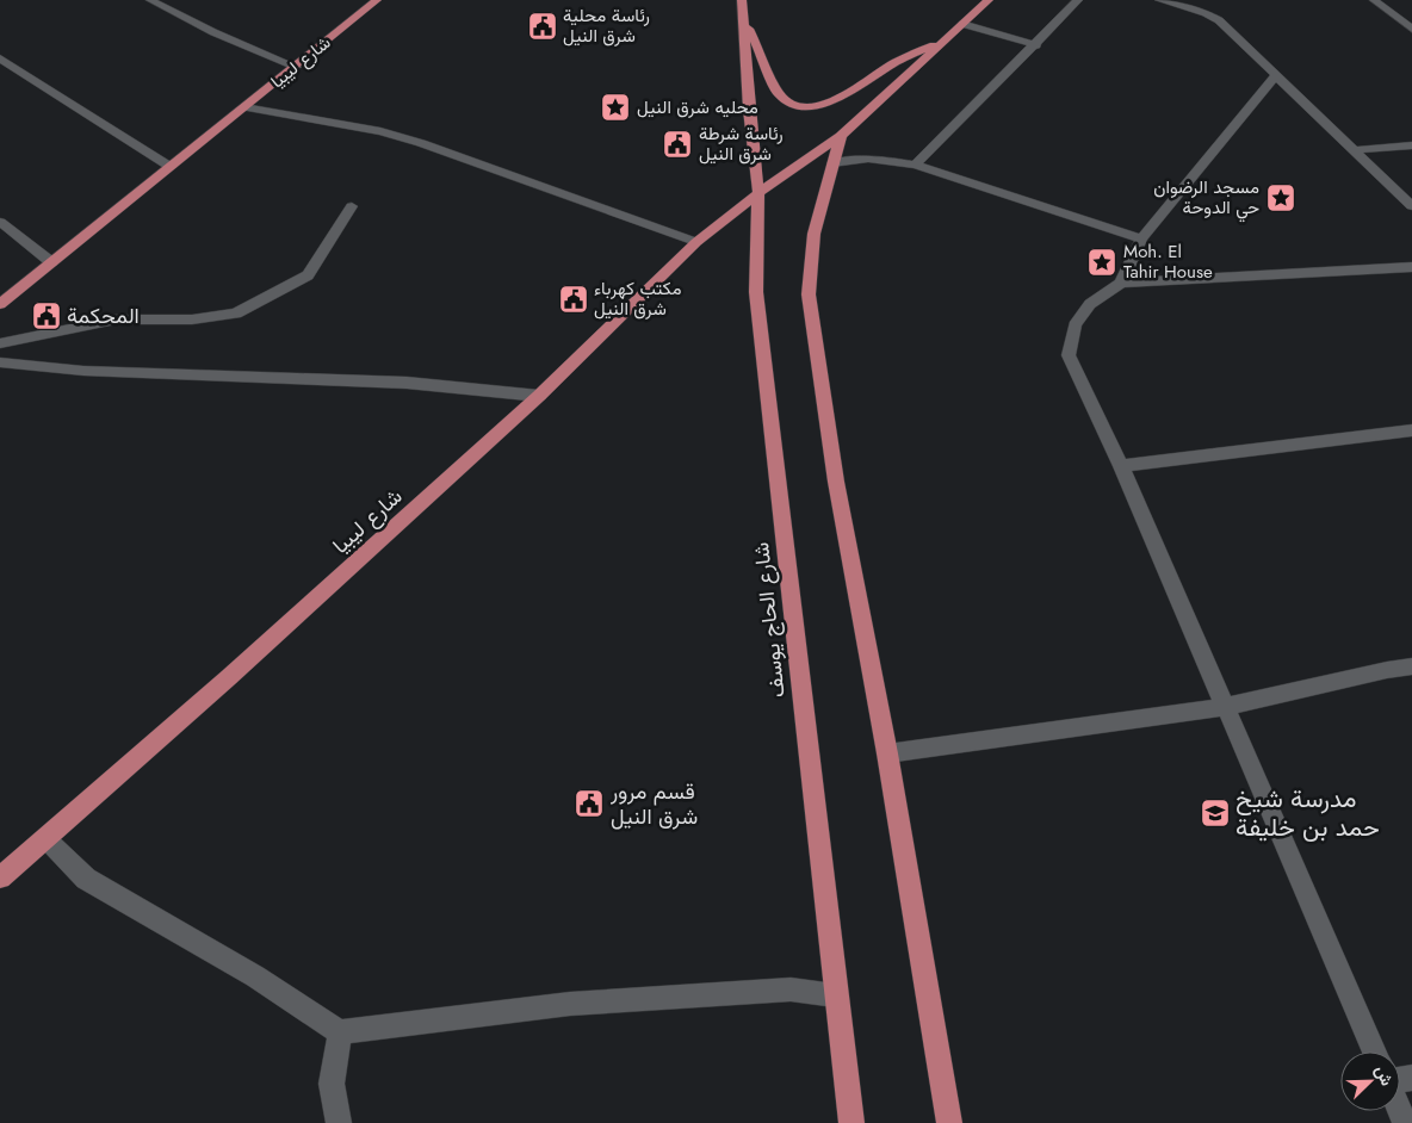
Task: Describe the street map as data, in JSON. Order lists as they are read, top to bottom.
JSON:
{
  "streets": {
    "main road": ["شارع ليبيا", "شارع الحاج يوسف"]
  },
  "crossings": [
    ["شارع ليبيا", "شارع الحاج يوسف"]
  ],
  "places": {
    "public building": [
      "رئاسة محلية شرق النيل",
      "رئاسة شرطة شرق النيل",
      "مكتب كهرباء شرق النيل",
      "المحكمة",
      "قسم مرور شرق النيل"
    ],
    "place": ["محليه شرق النيل", "مسجد الرضوان حي الدوحة", "Moh. El Tahir House"],
    "school or university": ["مدرسة شيخ حمد بن خليفة"]
  },
  "north": "top right"
}
